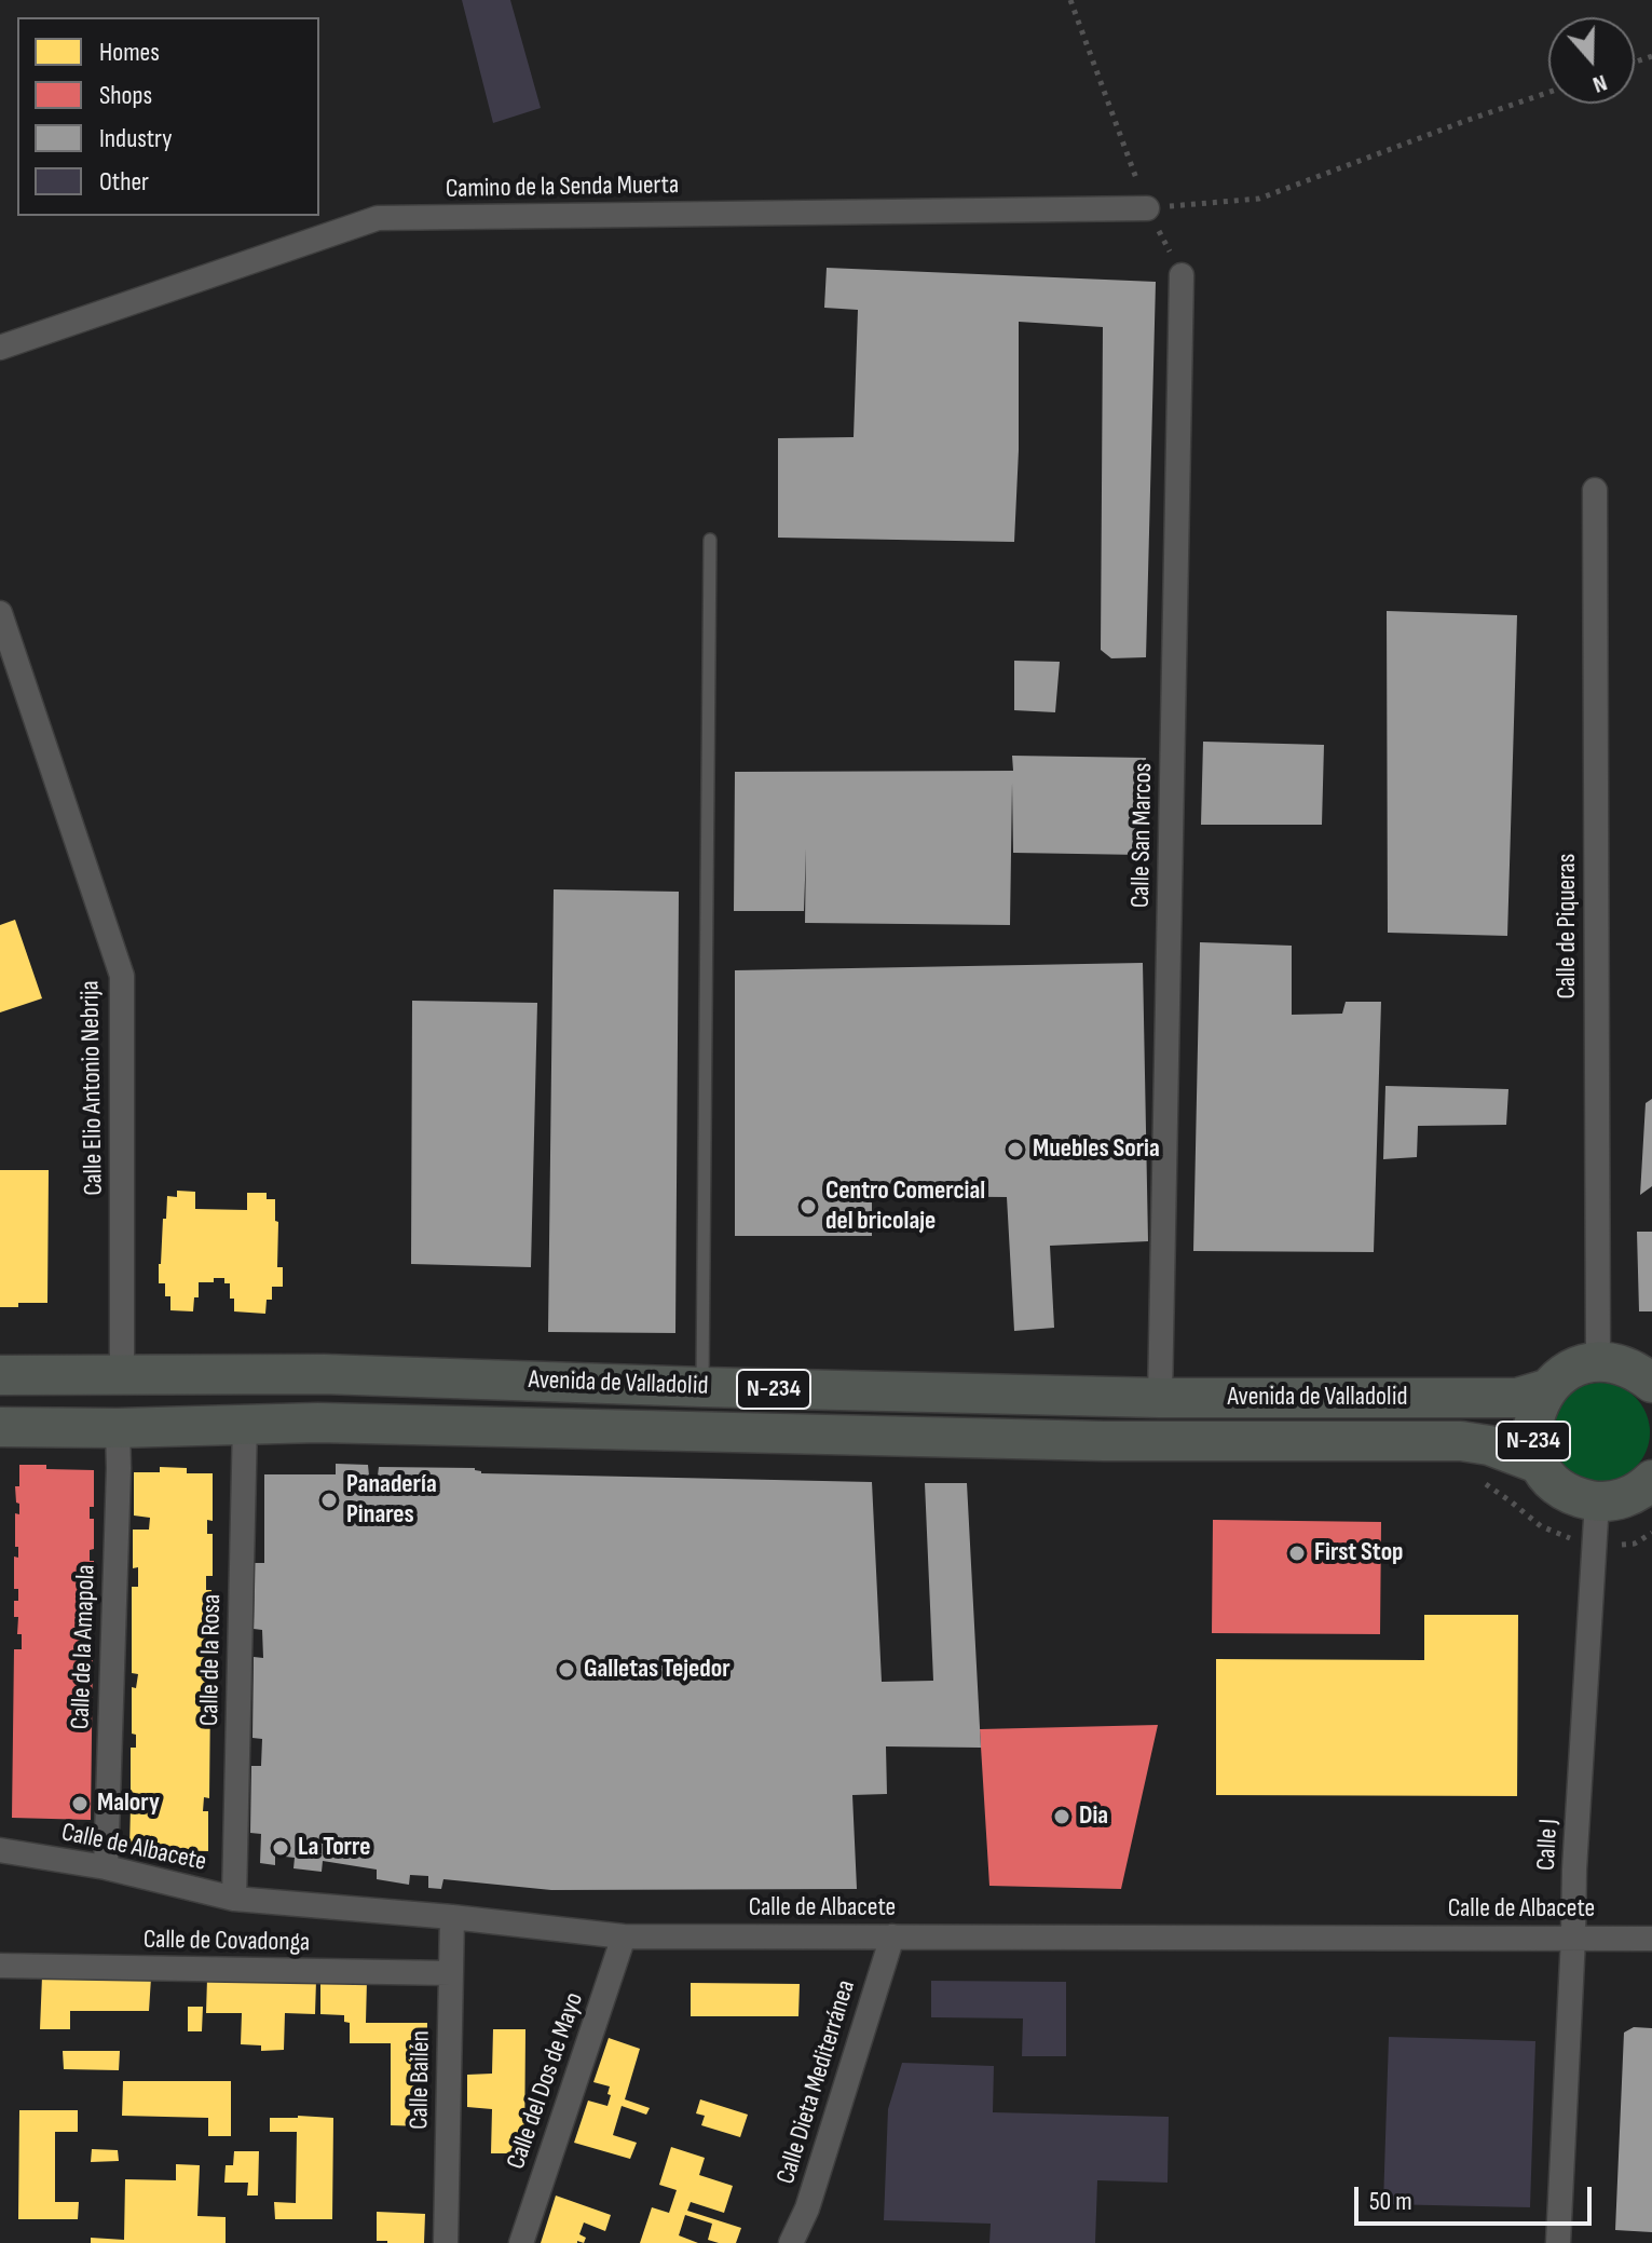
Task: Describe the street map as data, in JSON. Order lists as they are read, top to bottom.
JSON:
{
  "streets": {
    "main road": ["Avenida de Valladolid", "N-234"],
    "street": [
      "Camino de la Senda Muerta",
      "Calle San Marcos",
      "Calle de Piqueras",
      "Calle Elio Antonio Nebrija",
      "Calle de la Amapola",
      "Calle de la Rosa",
      "Calle J",
      "Calle de Albacete",
      "Calle de Covadonga",
      "Calle Bailén",
      "Calle del Dos de Mayo",
      "Calle Dieta Mediterránea"
    ]
  },
  "crossings": [
    ["Calle San Marcos", "Avenida de Valladolid"],
    ["Calle de Piqueras", "Avenida de Valladolid"],
    ["Calle Elio Antonio Nebrija", "Avenida de Valladolid"],
    ["Avenida de Valladolid", "N-234"],
    ["Avenida de Valladolid", "Calle de la Amapola"],
    ["Avenida de Valladolid", "Calle de la Rosa"],
    ["Avenida de Valladolid", "Calle J"],
    ["Calle de la Amapola", "Calle de Albacete"],
    ["Calle de la Rosa", "Calle de Albacete"],
    ["Calle J", "Calle de Albacete"],
    ["Calle de Albacete", "Calle Bailén"],
    ["Calle de Albacete", "Calle del Dos de Mayo"],
    ["Calle de Albacete", "Calle Dieta Mediterránea"],
    ["Calle de Covadonga", "Calle Bailén"]
  ],
  "places": [
    "Muebles Soria",
    "Centro Comercial del bricolaje",
    "Panadería Pinares",
    "First Stop",
    "Galletas Tejedor",
    "Malory",
    "Dia",
    "La Torre"
  ],
  "legend": [
    "Homes",
    "Shops",
    "Industry",
    "Other"
  ],
  "scale_bar": "50 m",
  "north": "bottom"
}
